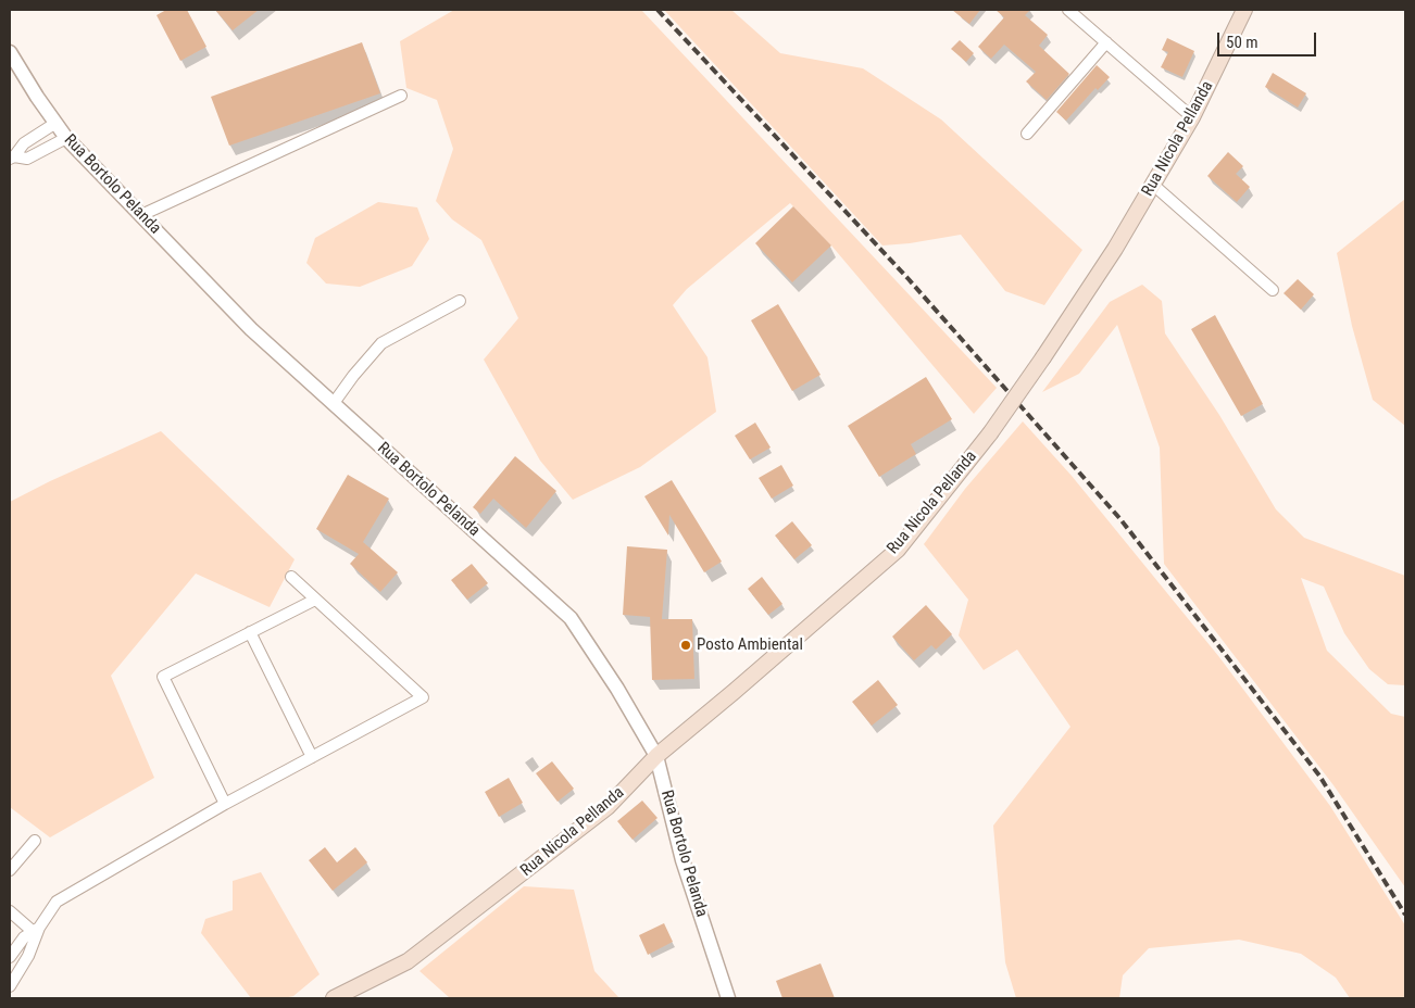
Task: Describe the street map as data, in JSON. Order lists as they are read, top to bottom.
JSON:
{
  "streets": {
    "main road": ["Rua Nicola Pellanda"],
    "street": ["Rua Bortolo Pelanda"]
  },
  "crossings": [
    ["Rua Nicola Pellanda", "Rua Bortolo Pelanda"]
  ],
  "places": ["Posto Ambiental"],
  "scale_bar": "50 m"
}
